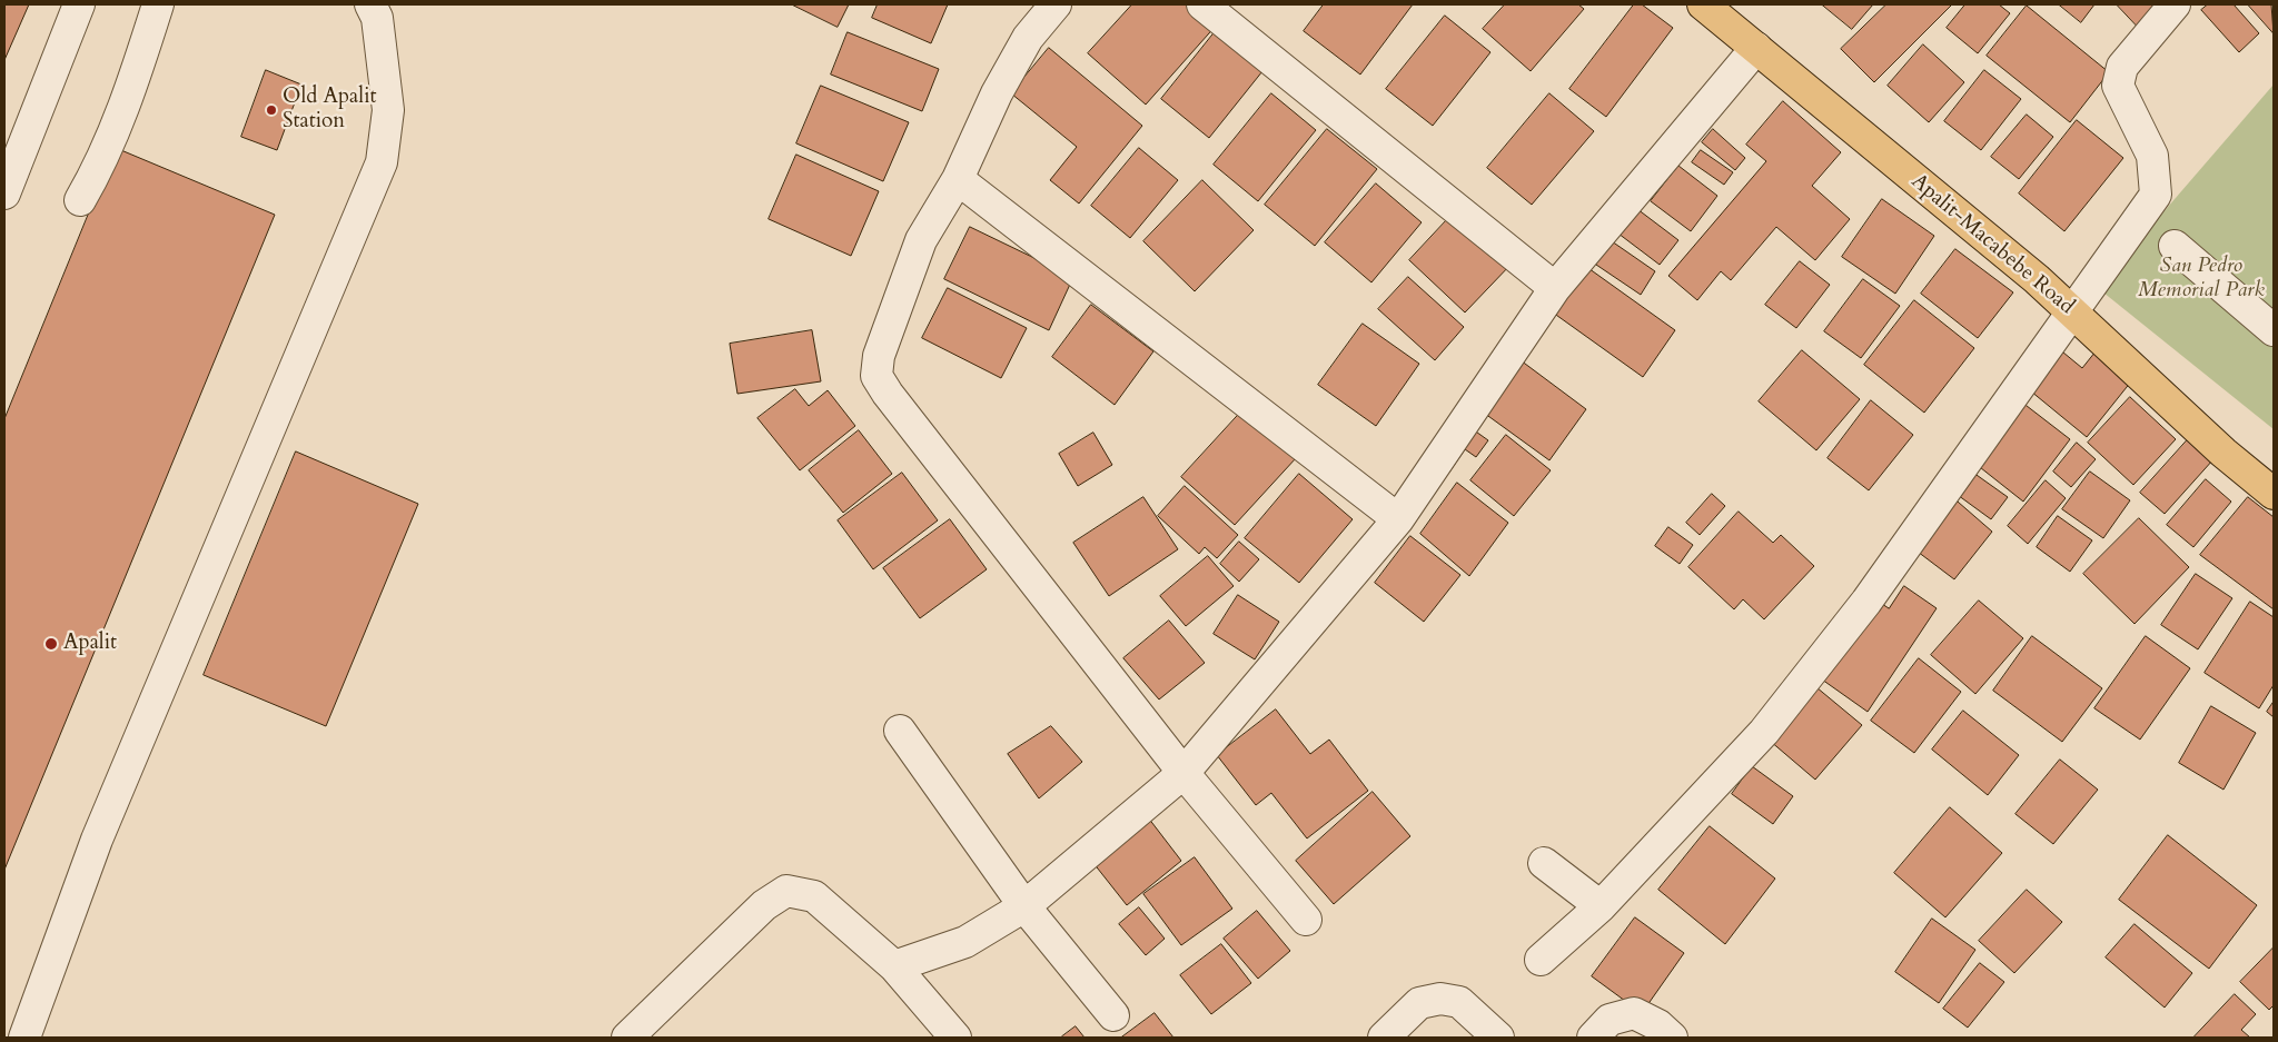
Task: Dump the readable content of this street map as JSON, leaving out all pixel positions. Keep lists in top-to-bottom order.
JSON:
{
  "streets": {
    "main road": ["Apalit-Macabebe Road"]
  },
  "parks": ["San Pedro Memorial Park"],
  "places": ["Old Apalit Station", "Apalit"]
}
